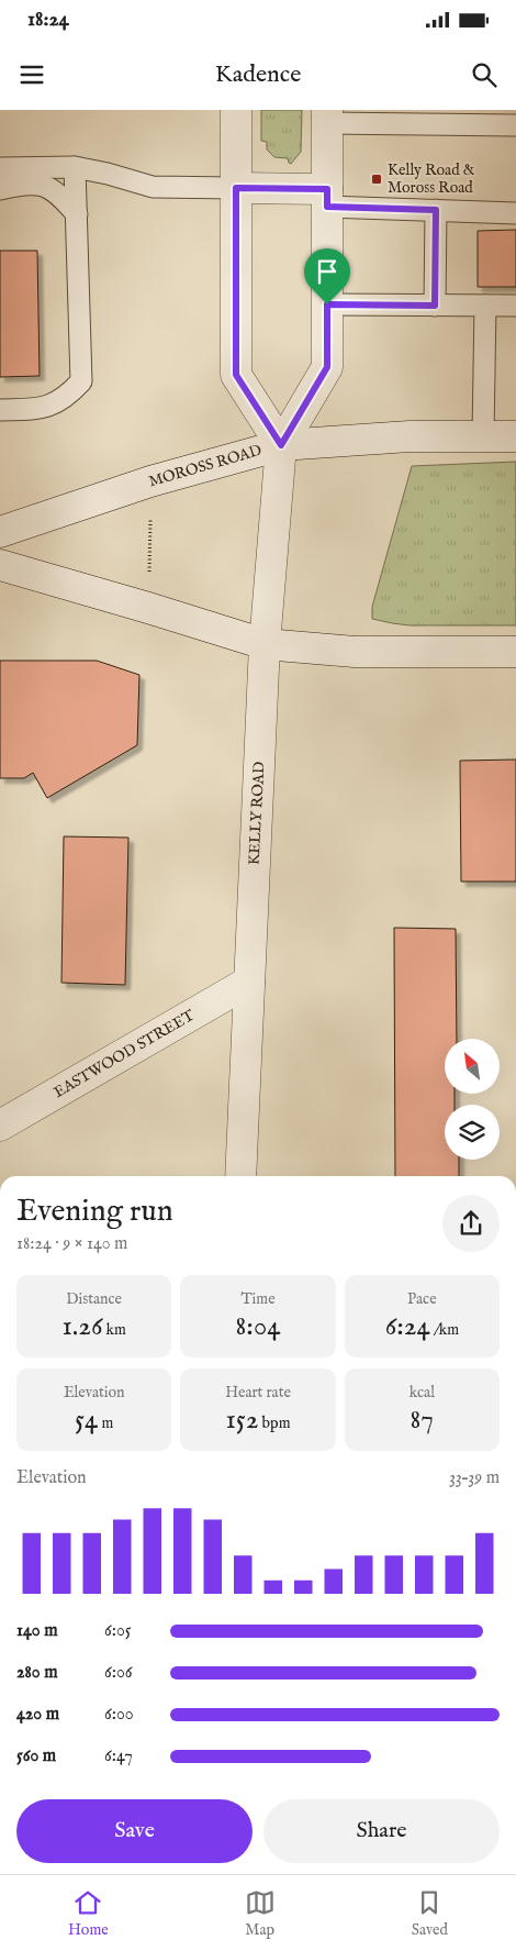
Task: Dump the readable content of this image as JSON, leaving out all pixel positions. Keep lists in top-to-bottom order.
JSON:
{
  "streets": {
    "street": ["MOROSS ROAD", "KELLY ROAD", "EASTWOOD STREET"]
  },
  "crossings": [
    ["MOROSS ROAD", "KELLY ROAD"],
    ["KELLY ROAD", "EASTWOOD STREET"]
  ],
  "places": {
    "transit": ["Kelly Road & Moross Road"]
  },
  "north": "top left",
  "page": {
    "status": "18:24",
    "header": "Kadence",
    "heading": ["Evening run", "18:24 · 9 × 140 m"],
    "stats": [
      ["Distance", "1.26 km"],
      ["Time", "8:04"],
      ["Pace", "6:24 /km"],
      ["Elevation", "54 m"],
      ["Heart rate", "152 bpm"],
      ["kcal", "87"]
    ],
    "chart": ["Elevation", "33–39 m"],
    "list": [
      {
        "name": "140 m",
        "note": "6:05"
      },
      {
        "name": "280 m",
        "note": "6:06"
      },
      {
        "name": "420 m",
        "note": "6:00"
      },
      {
        "name": "560 m",
        "note": "6:47"
      }
    ],
    "buttons": ["Save", "Share"],
    "tabs": ["Home", "Map", "Saved"]
  }
}
